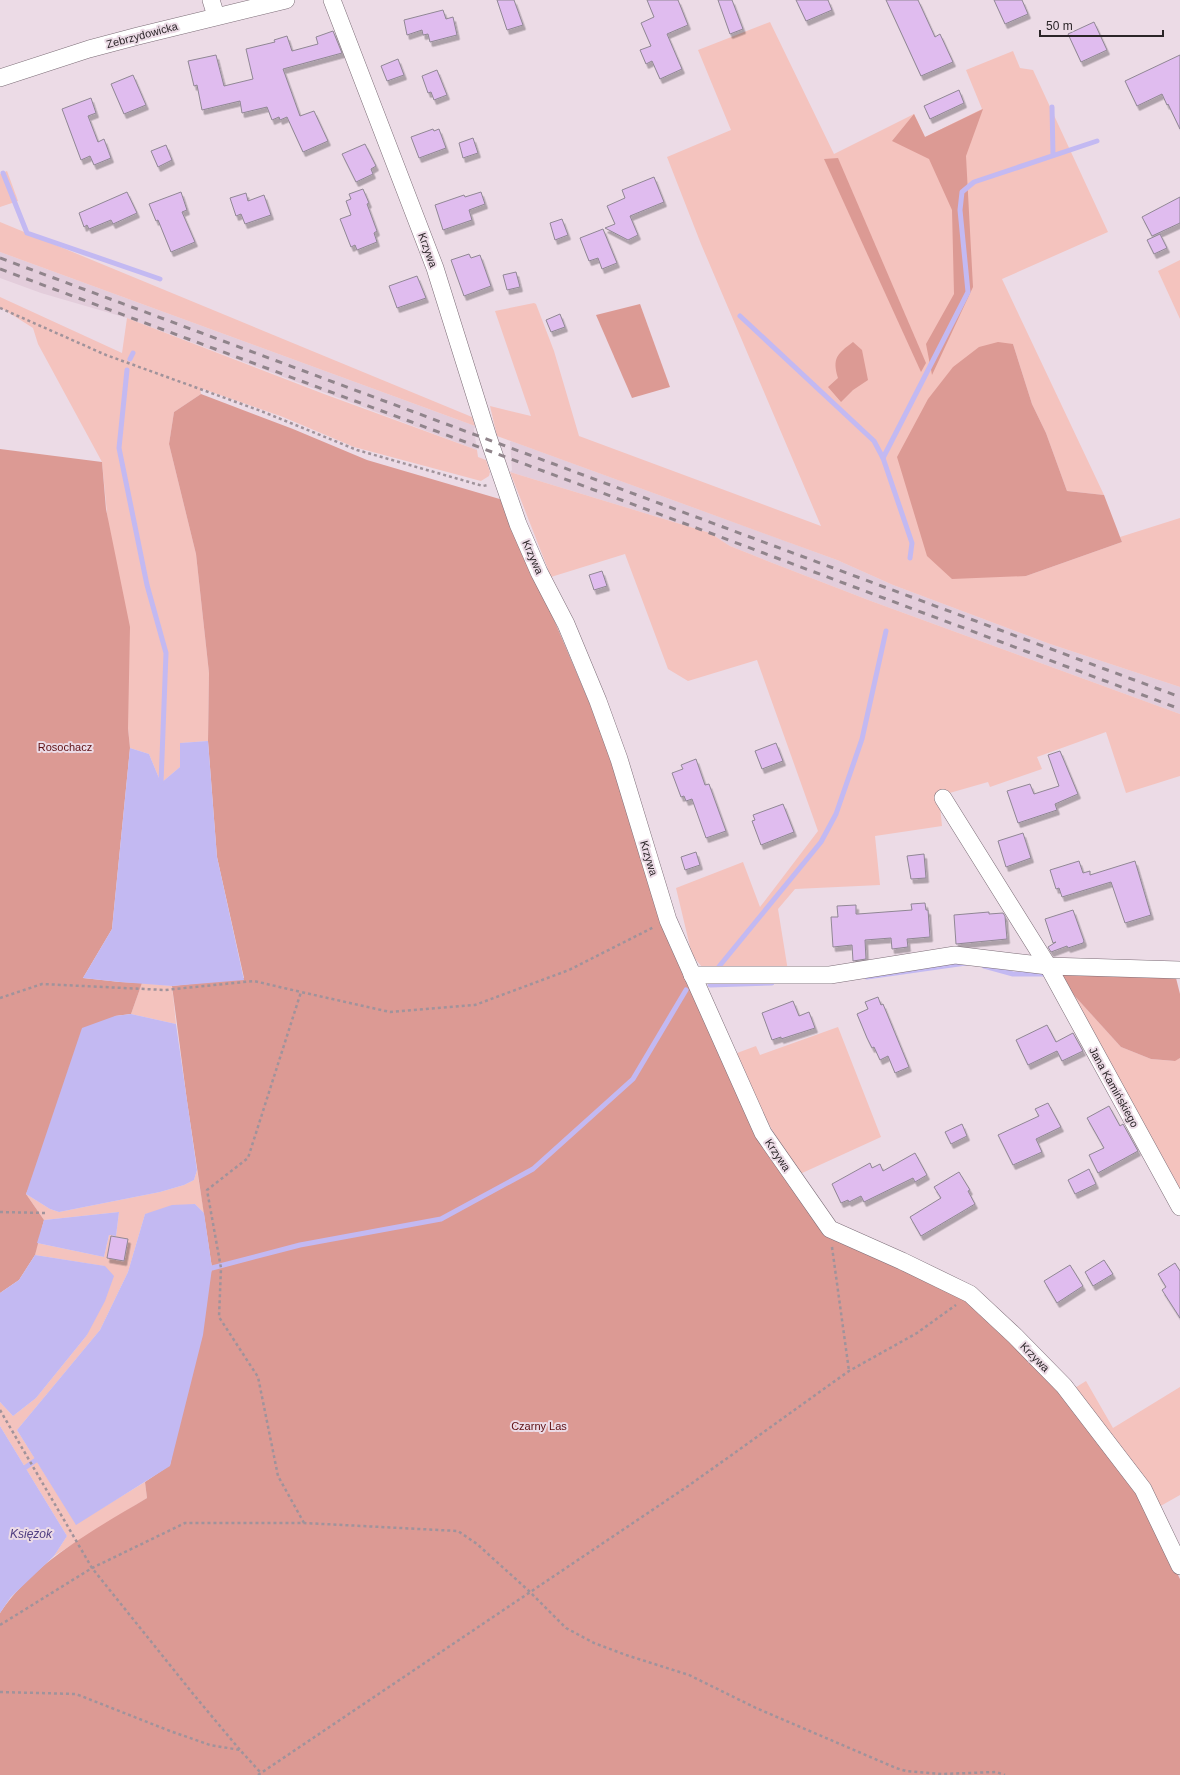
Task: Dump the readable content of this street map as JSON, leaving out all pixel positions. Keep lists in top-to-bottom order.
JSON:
{
  "streets": {
    "street": ["Zebrzydowicka", "Krzywa", "Jana Kamińskiego"]
  },
  "water": ["Księżok"],
  "parks": ["Rosochacz", "Czarny Las"],
  "scale_bar": "50 m"
}
